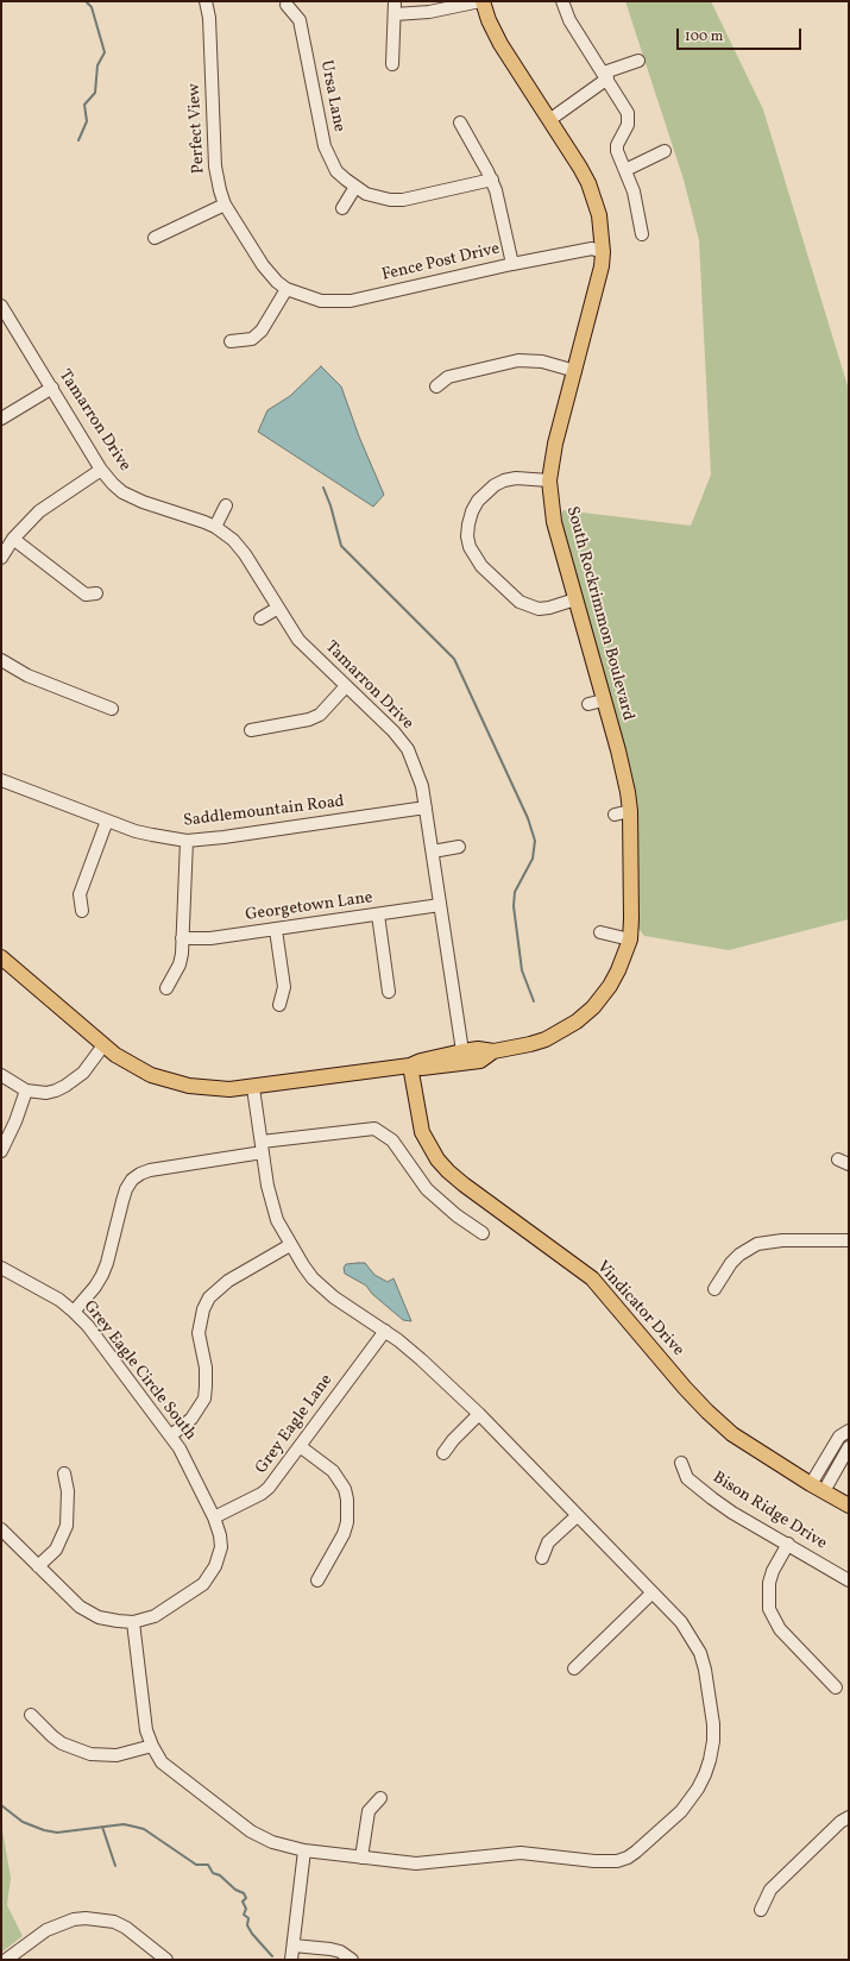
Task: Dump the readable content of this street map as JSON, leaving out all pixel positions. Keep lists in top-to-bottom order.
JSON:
{
  "streets": {
    "main road": ["South Rockrimmon Boulevard", "Vindicator Drive"],
    "street": [
      "Ursa Lane",
      "Perfect View",
      "Fence Post Drive",
      "Tamarron Drive",
      "Saddlemountain Road",
      "Georgetown Lane",
      "Grey Eagle Circle South",
      "Grey Eagle Lane",
      "Bison Ridge Drive"
    ]
  },
  "crossings": [
    ["Perfect View", "Fence Post Drive"],
    ["Fence Post Drive", "South Rockrimmon Boulevard"],
    ["Tamarron Drive", "South Rockrimmon Boulevard"],
    ["Tamarron Drive", "Saddlemountain Road"],
    ["Tamarron Drive", "Georgetown Lane"],
    ["South Rockrimmon Boulevard", "Vindicator Drive"],
    ["Grey Eagle Circle South", "Grey Eagle Lane"]
  ],
  "scale_bar": "100 m"
}
